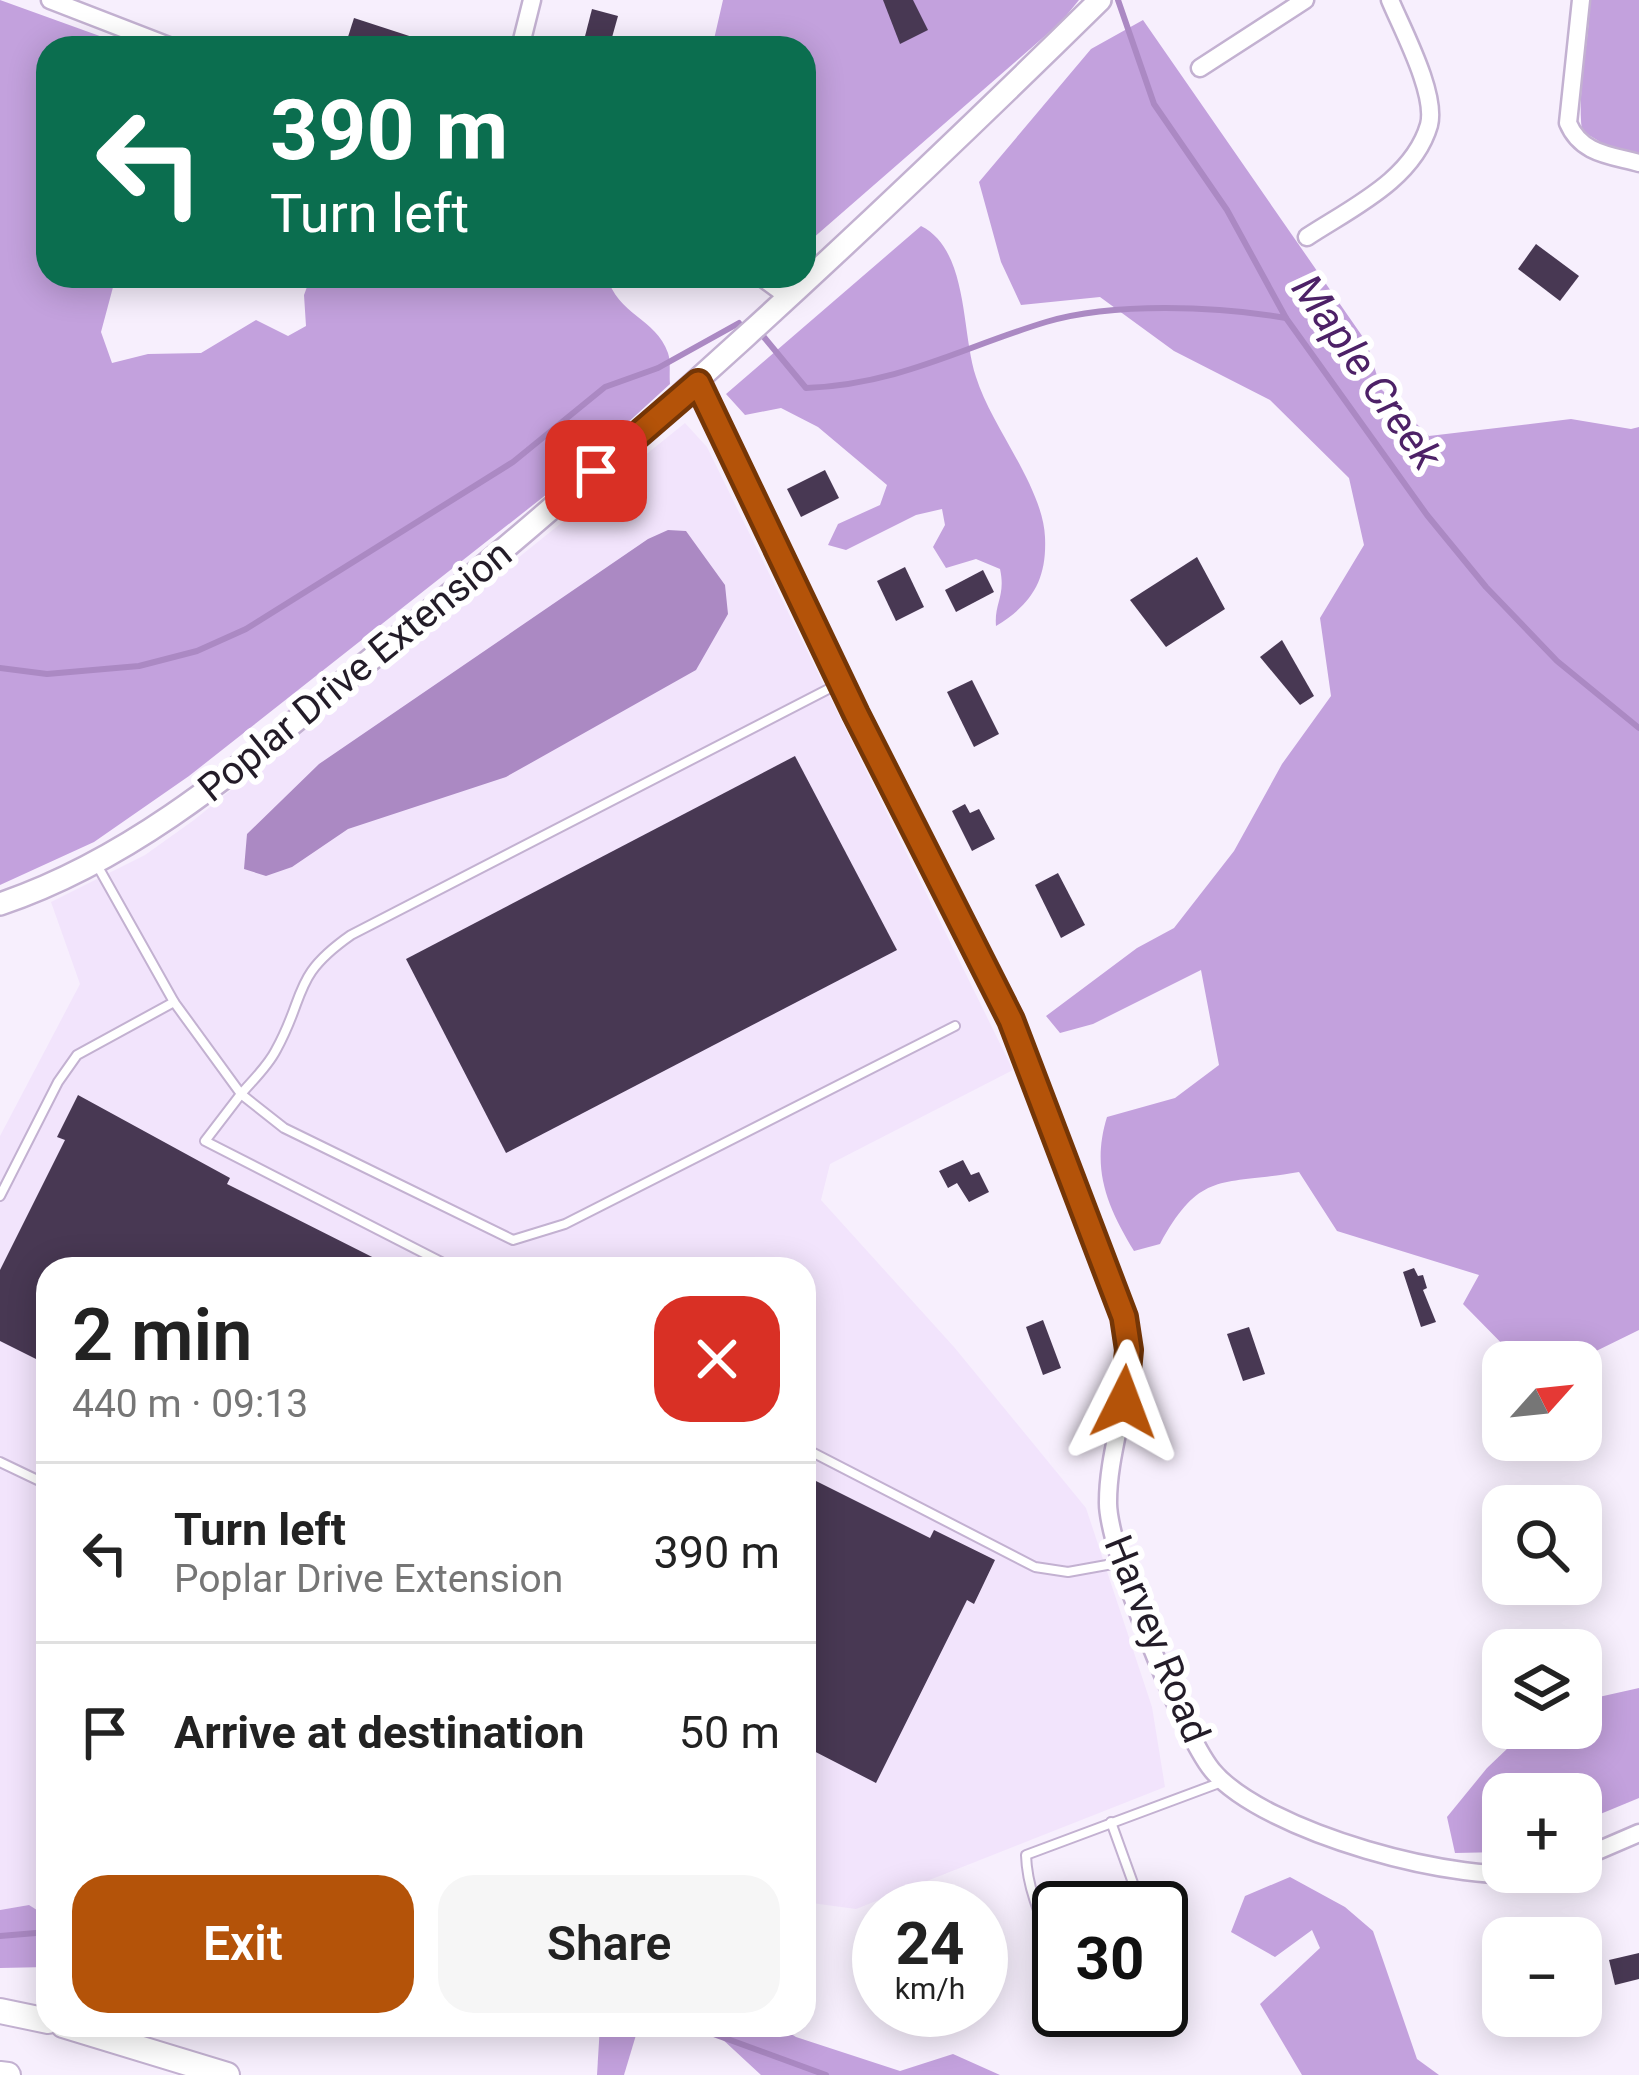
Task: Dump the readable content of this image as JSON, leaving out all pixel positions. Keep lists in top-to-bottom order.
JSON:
{
  "streets": {
    "street": ["Poplar Drive Extension", "Harvey Road"]
  },
  "crossings": [
    ["Poplar Drive Extension", "Harvey Road"]
  ],
  "water": ["Maple Creek"],
  "north": "top right",
  "page": {
    "turn": ["390 m", "Turn left"],
    "heading": ["2 min", "440 m · 09:13"],
    "map_buttons": ["+", "−"],
    "list": [
      {
        "name": "Turn left",
        "note": "Poplar Drive Extension",
        "value": "390 m"
      },
      {
        "name": "Arrive at destination",
        "value": "50 m"
      }
    ],
    "buttons": ["Exit", "Share"],
    "speed": "24 km/h",
    "limit": "30"
  }
}
